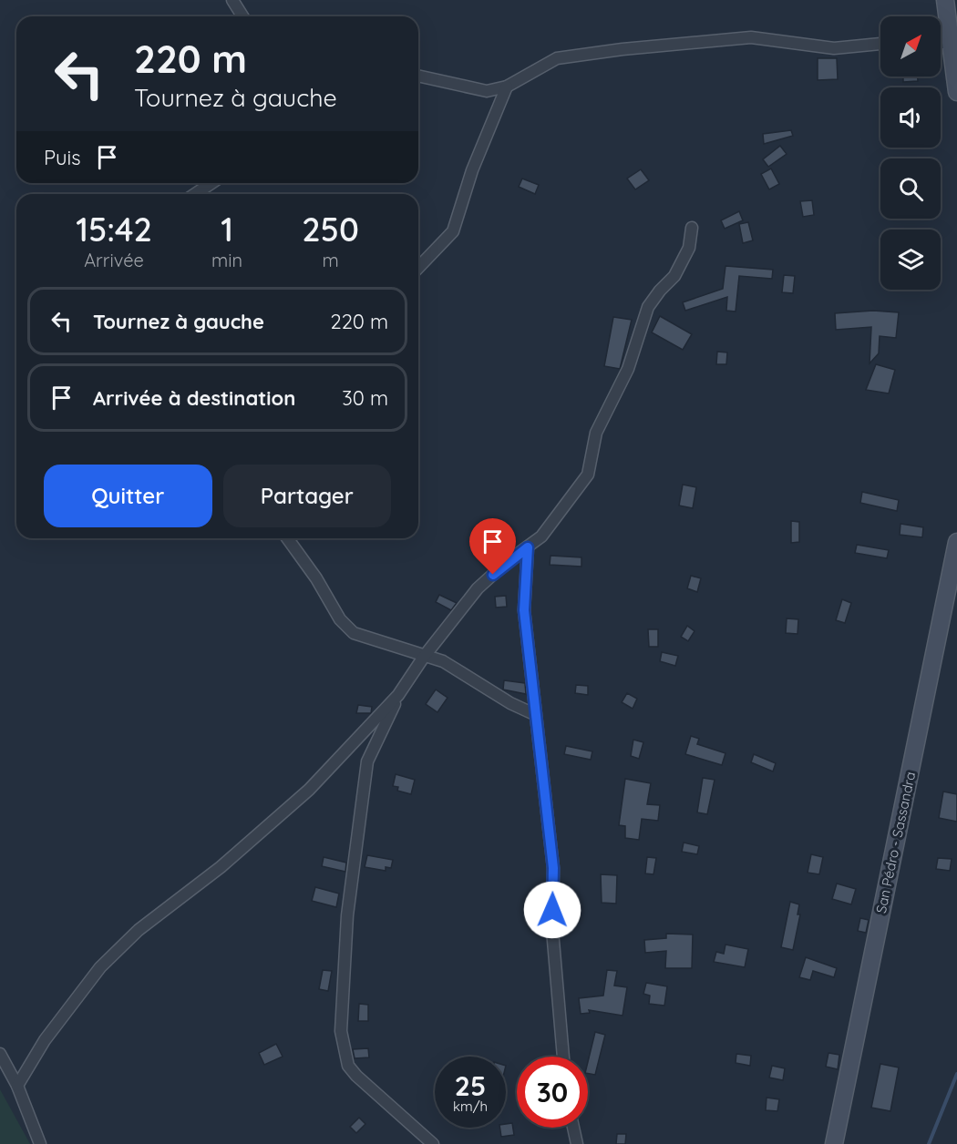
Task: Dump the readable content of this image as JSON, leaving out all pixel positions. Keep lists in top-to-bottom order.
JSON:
{
  "streets": {
    "main road": ["San Pédro - Sassandra"]
  },
  "north": "top right",
  "page": {
    "turn": ["220 m", "Tournez à gauche"],
    "then": "Puis",
    "eta": [
      "15:42",
      "Arrivée",
      "1",
      "min",
      "250",
      "m"
    ],
    "list": [
      {
        "name": "Tournez à gauche",
        "value": "220 m"
      },
      {
        "name": "Arrivée à destination",
        "value": "30 m"
      }
    ],
    "buttons": ["Quitter", "Partager"],
    "speed": "25 km/h",
    "limit": "30"
  }
}
